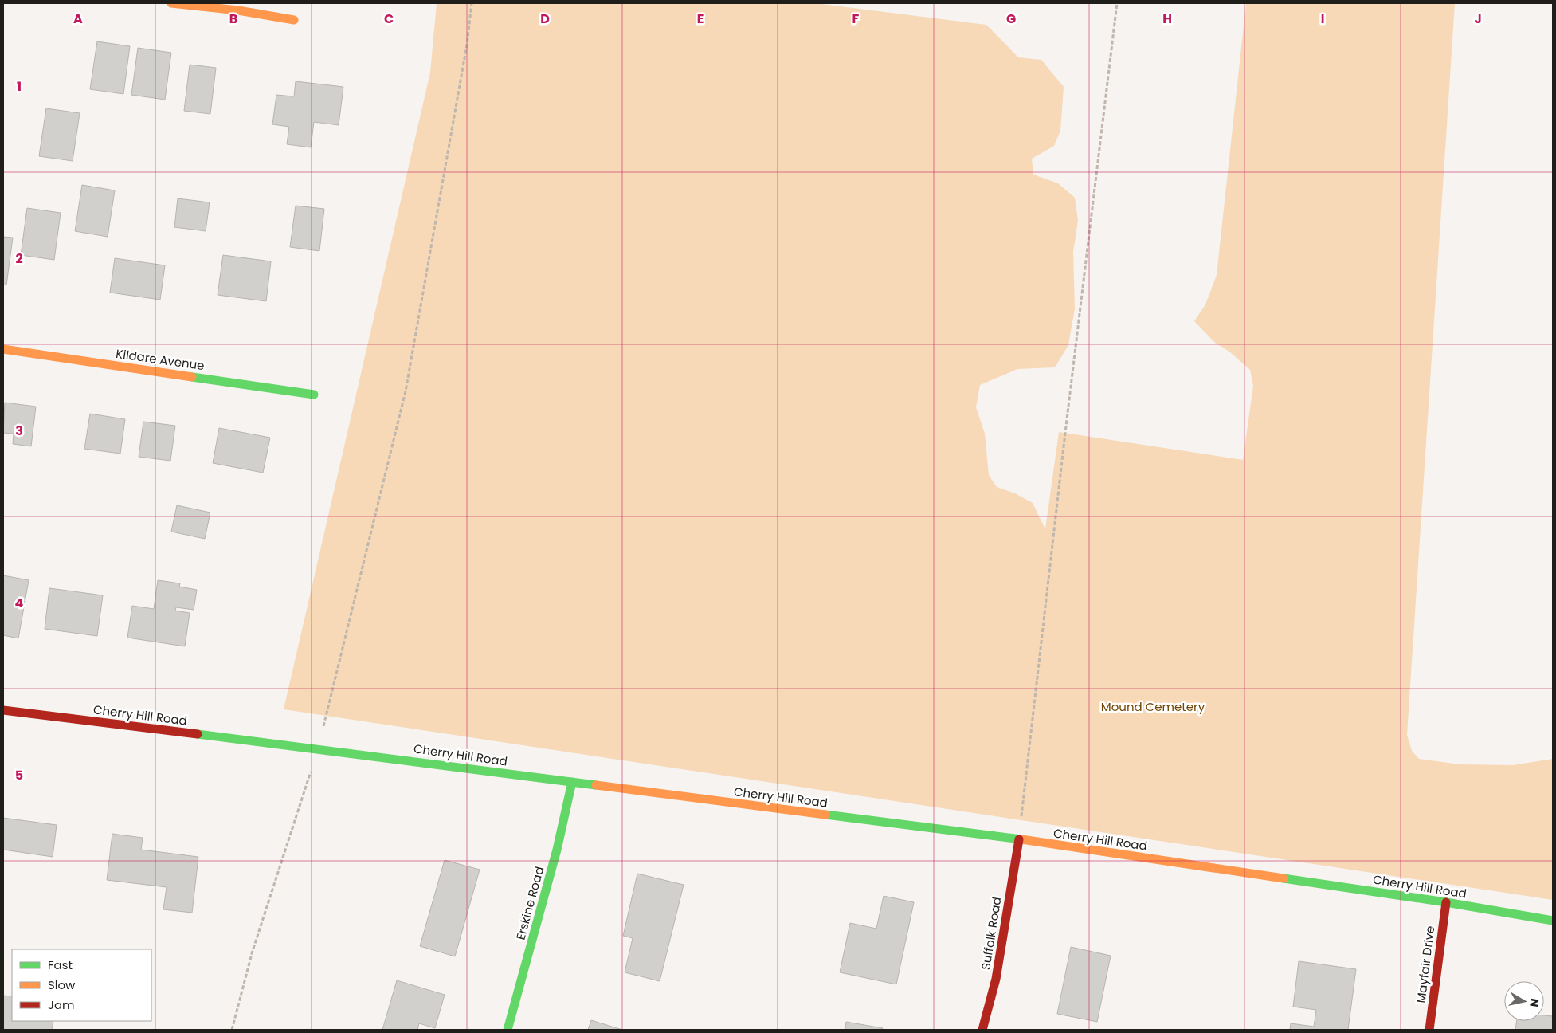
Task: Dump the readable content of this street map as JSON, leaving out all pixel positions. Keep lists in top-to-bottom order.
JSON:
{
  "streets": {
    "street": [
      "Kildare Avenue",
      "Cherry Hill Road",
      "Erskine Road",
      "Suffolk Road",
      "Mayfair Drive"
    ]
  },
  "crossings": [
    ["Cherry Hill Road", "Erskine Road"],
    ["Cherry Hill Road", "Suffolk Road"],
    ["Cherry Hill Road", "Mayfair Drive"]
  ],
  "parks": ["Mound Cemetery"],
  "legend": ["Fast", "Slow", "Jam"],
  "north": "right",
  "grid": {
    "columns": [
      "A",
      "B",
      "C",
      "D",
      "E",
      "F",
      "G",
      "H",
      "I",
      "J"
    ],
    "rows": [
      "1",
      "2",
      "3",
      "4",
      "5"
    ]
  }
}
